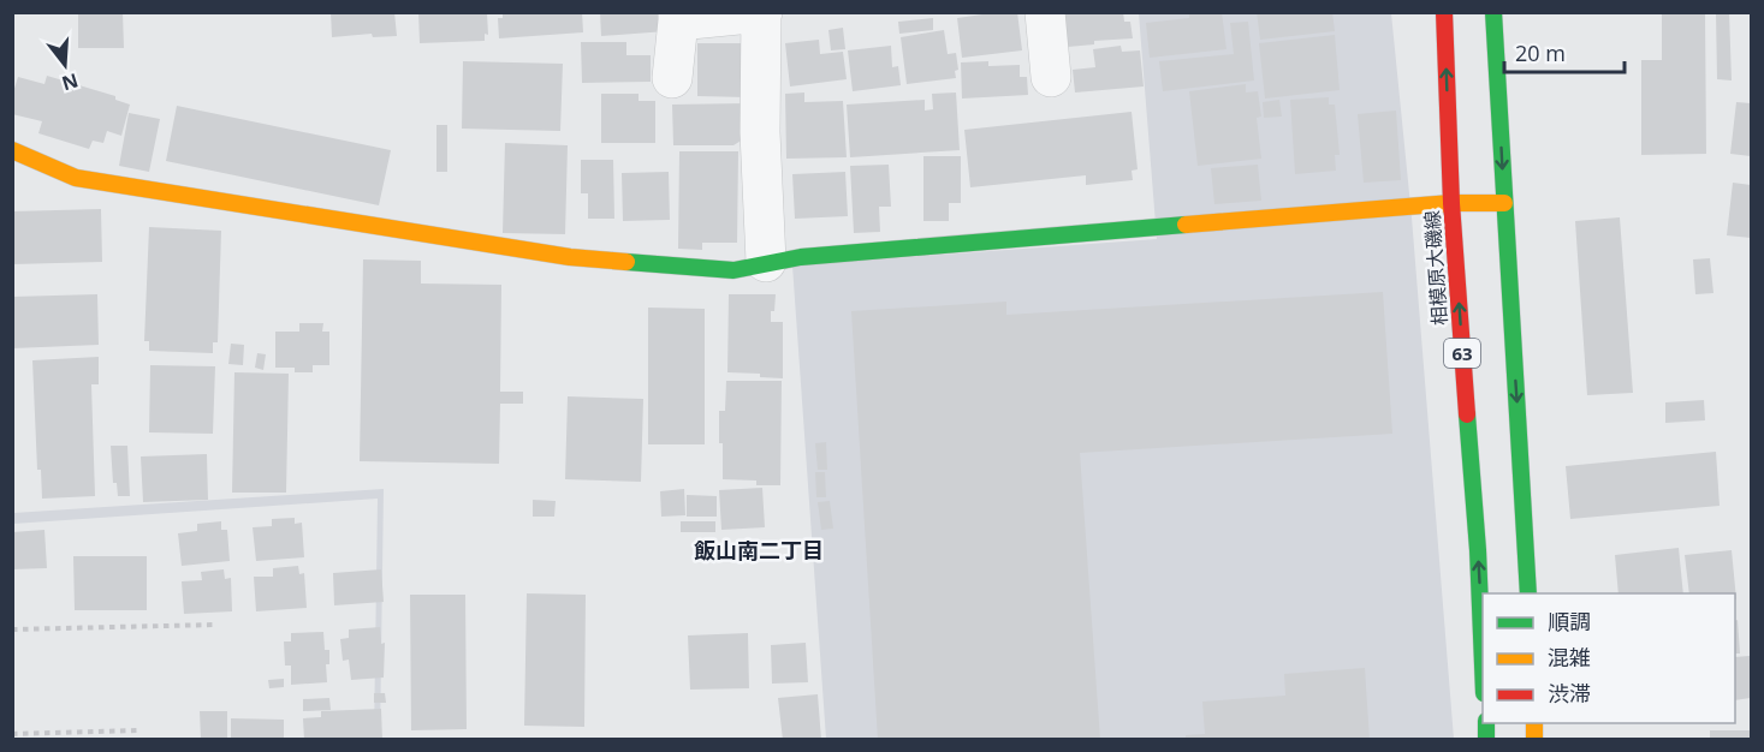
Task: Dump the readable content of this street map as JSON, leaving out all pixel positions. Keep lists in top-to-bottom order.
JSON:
{
  "streets": {
    "street": ["相模原大磯線", "63"]
  },
  "districts": ["飯山南二丁目"],
  "legend": ["順調", "混雑", "渋滞"],
  "scale_bar": "20 m",
  "north": "bottom"
}
